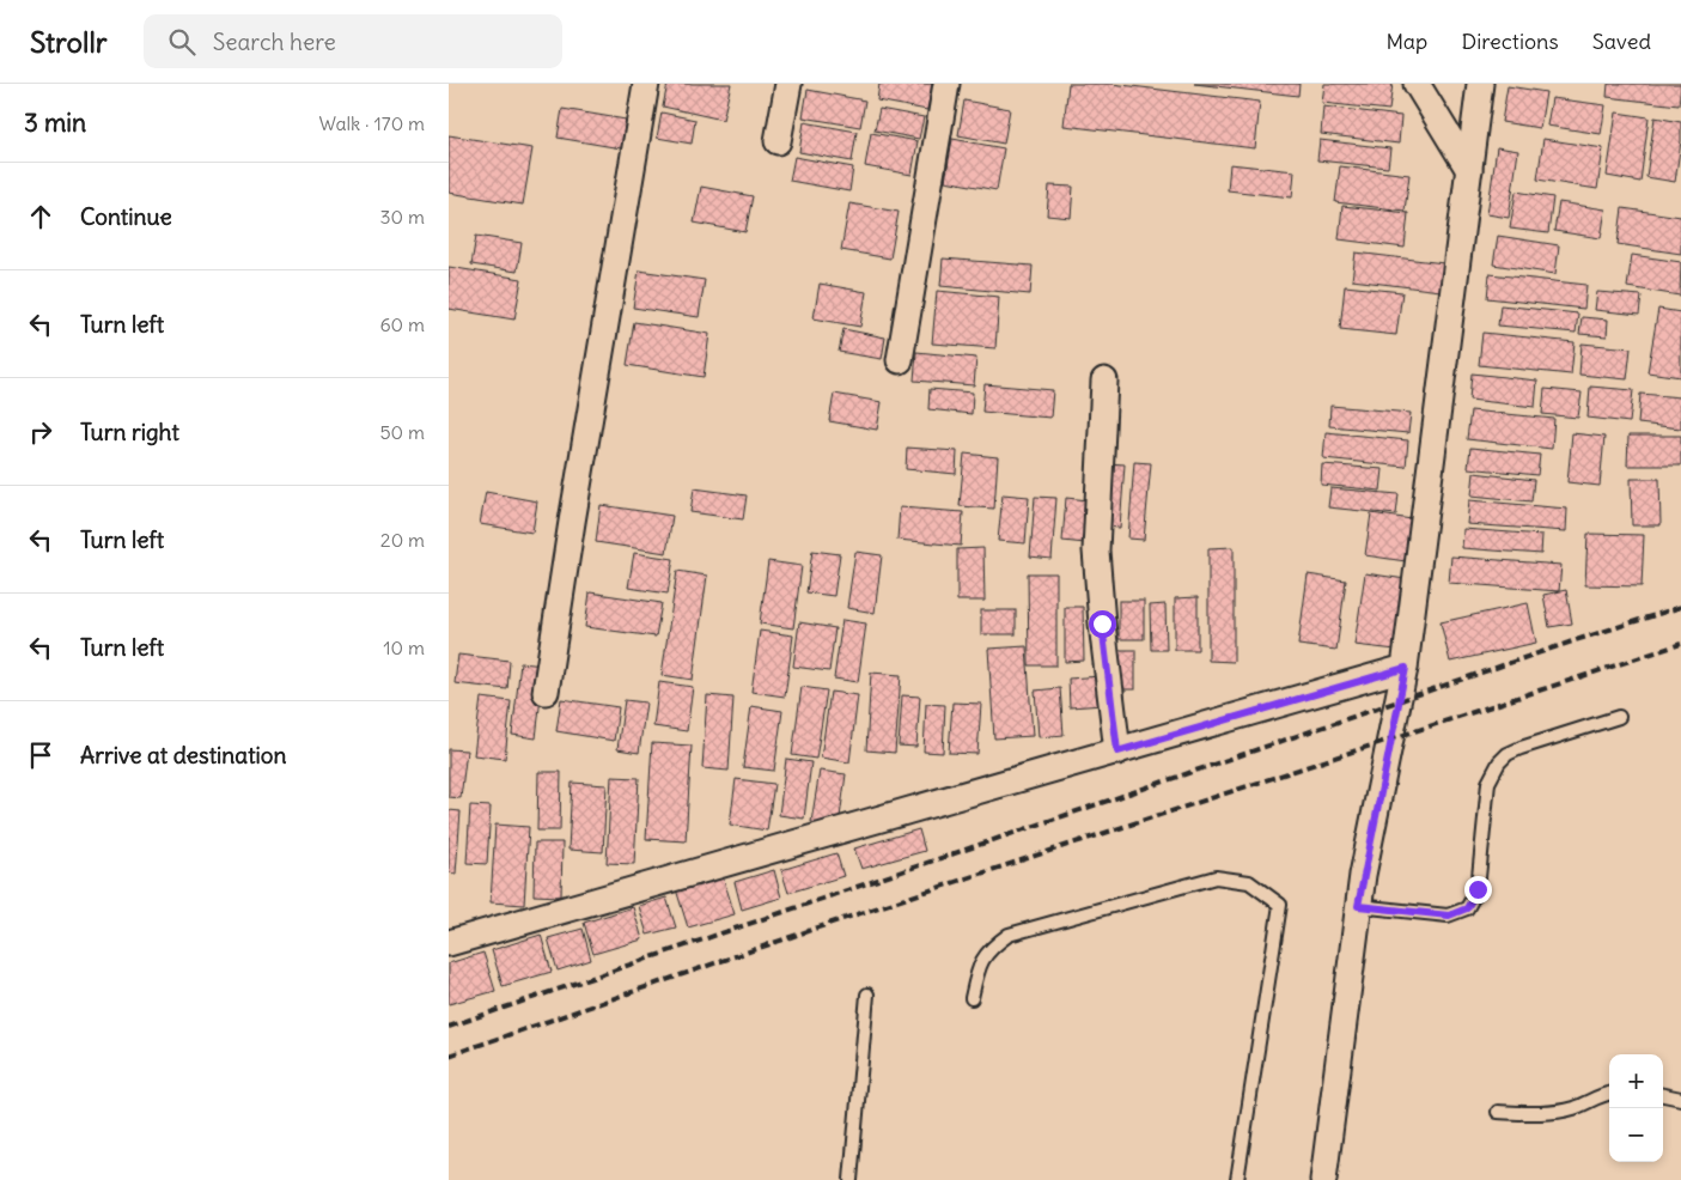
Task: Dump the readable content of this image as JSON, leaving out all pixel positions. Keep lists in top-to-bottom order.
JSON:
{
  "page": {
    "header": "Strollr",
    "search": "Search here",
    "nav": ["Map", "Directions", "Saved"],
    "heading": ["3 min", "Walk · 170 m"],
    "list": [
      ["Continue", "30 m"],
      ["Turn left", "60 m"],
      ["Turn right", "50 m"],
      ["Turn left", "20 m"],
      ["Turn left", "10 m"],
      "Arrive at destination"
    ],
    "map_buttons": ["+", "−"]
  }
}
